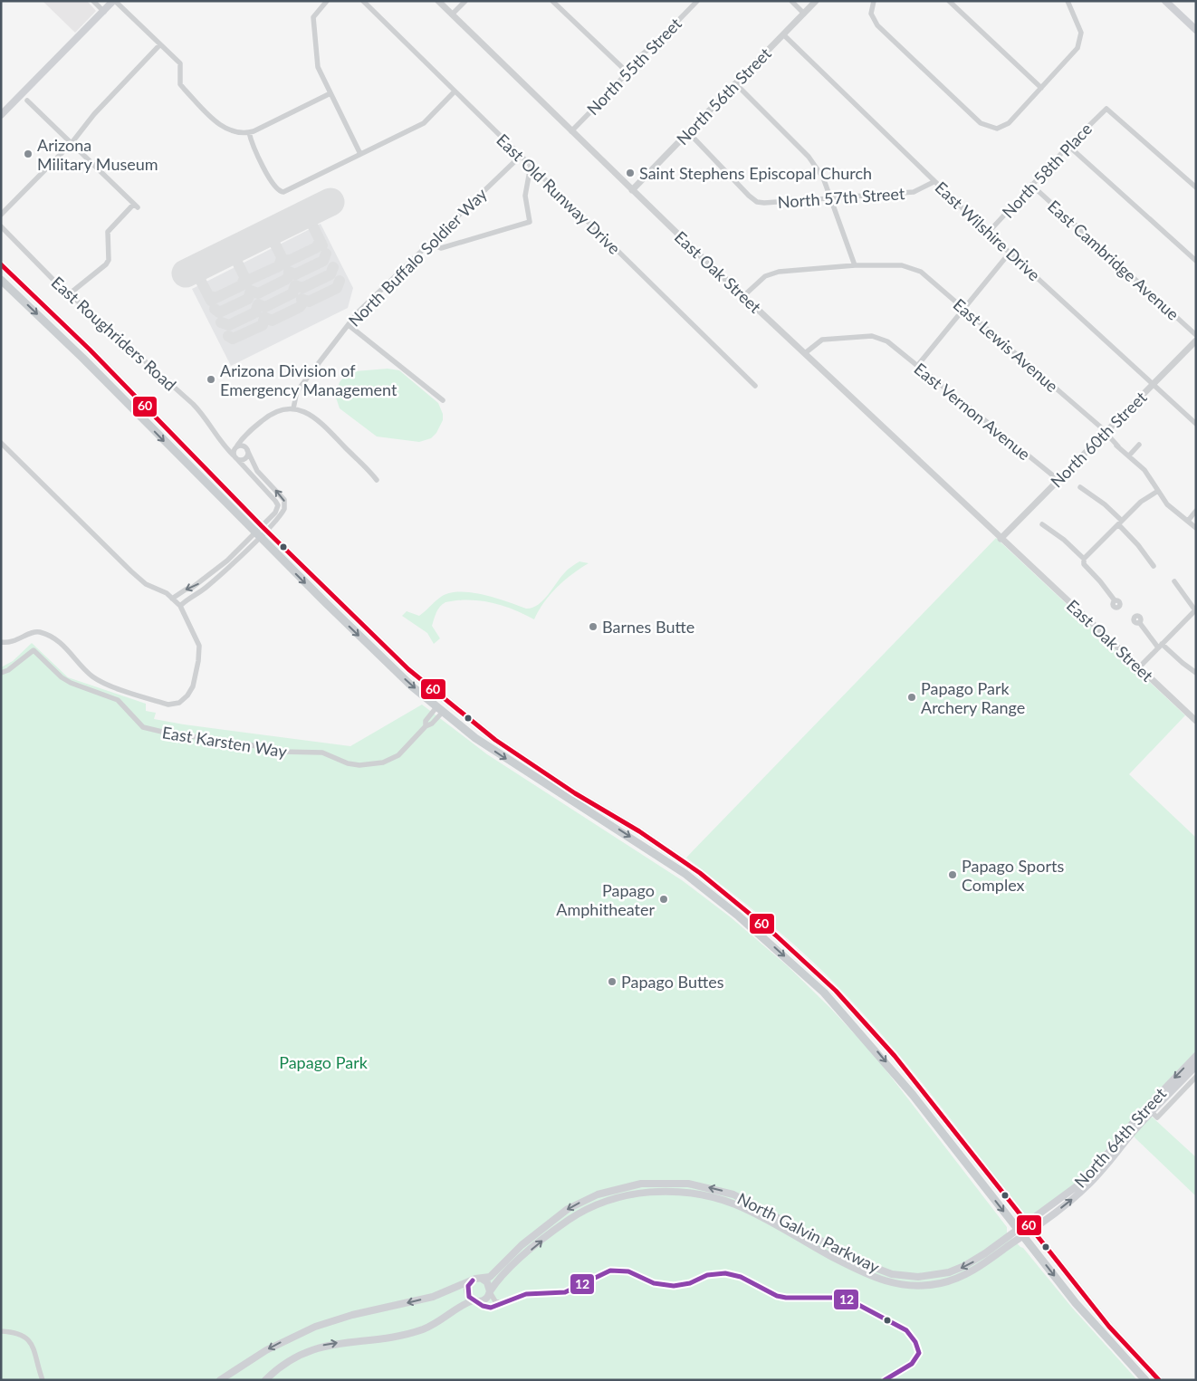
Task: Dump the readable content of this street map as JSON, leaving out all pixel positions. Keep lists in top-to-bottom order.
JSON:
{
  "streets": {
    "main road": ["North 64th Street", "North Galvin Parkway"],
    "street": [
      "North 55th Street",
      "North 56th Street",
      "North 58th Place",
      "East Old Runway Drive",
      "North 57th Street",
      "East Wilshire Drive",
      "North Buffalo Soldier Way",
      "East Cambridge Avenue",
      "East Oak Street",
      "East Roughriders Road",
      "East Lewis Avenue",
      "East Vernon Avenue",
      "North 60th Street",
      "East Karsten Way"
    ]
  },
  "crossings": [
    ["North 55th Street", "East Oak Street"],
    ["North 56th Street", "North 57th Street"],
    ["North 56th Street", "East Wilshire Drive"],
    ["North 56th Street", "East Oak Street"],
    ["North 58th Place", "East Wilshire Drive"],
    ["North 58th Place", "East Cambridge Avenue"],
    ["East Old Runway Drive", "North Buffalo Soldier Way"],
    ["North 57th Street", "East Wilshire Drive"],
    ["East Wilshire Drive", "North 60th Street"],
    ["East Oak Street", "East Vernon Avenue"],
    ["East Oak Street", "North 60th Street"],
    ["East Lewis Avenue", "North 60th Street"],
    ["East Vernon Avenue", "North 60th Street"],
    ["North 64th Street", "North Galvin Parkway"]
  ],
  "parks": ["Papago Park"],
  "places": [
    "Arizona Military Museum",
    "Saint Stephens Episcopal Church",
    "Arizona Division of Emergency Management",
    "Barnes Butte",
    "Papago Park Archery Range",
    "Papago Sports Complex",
    "Papago Amphitheater",
    "Papago Buttes"
  ],
  "lines": ["transit line 60", "transit line 12"]
}
